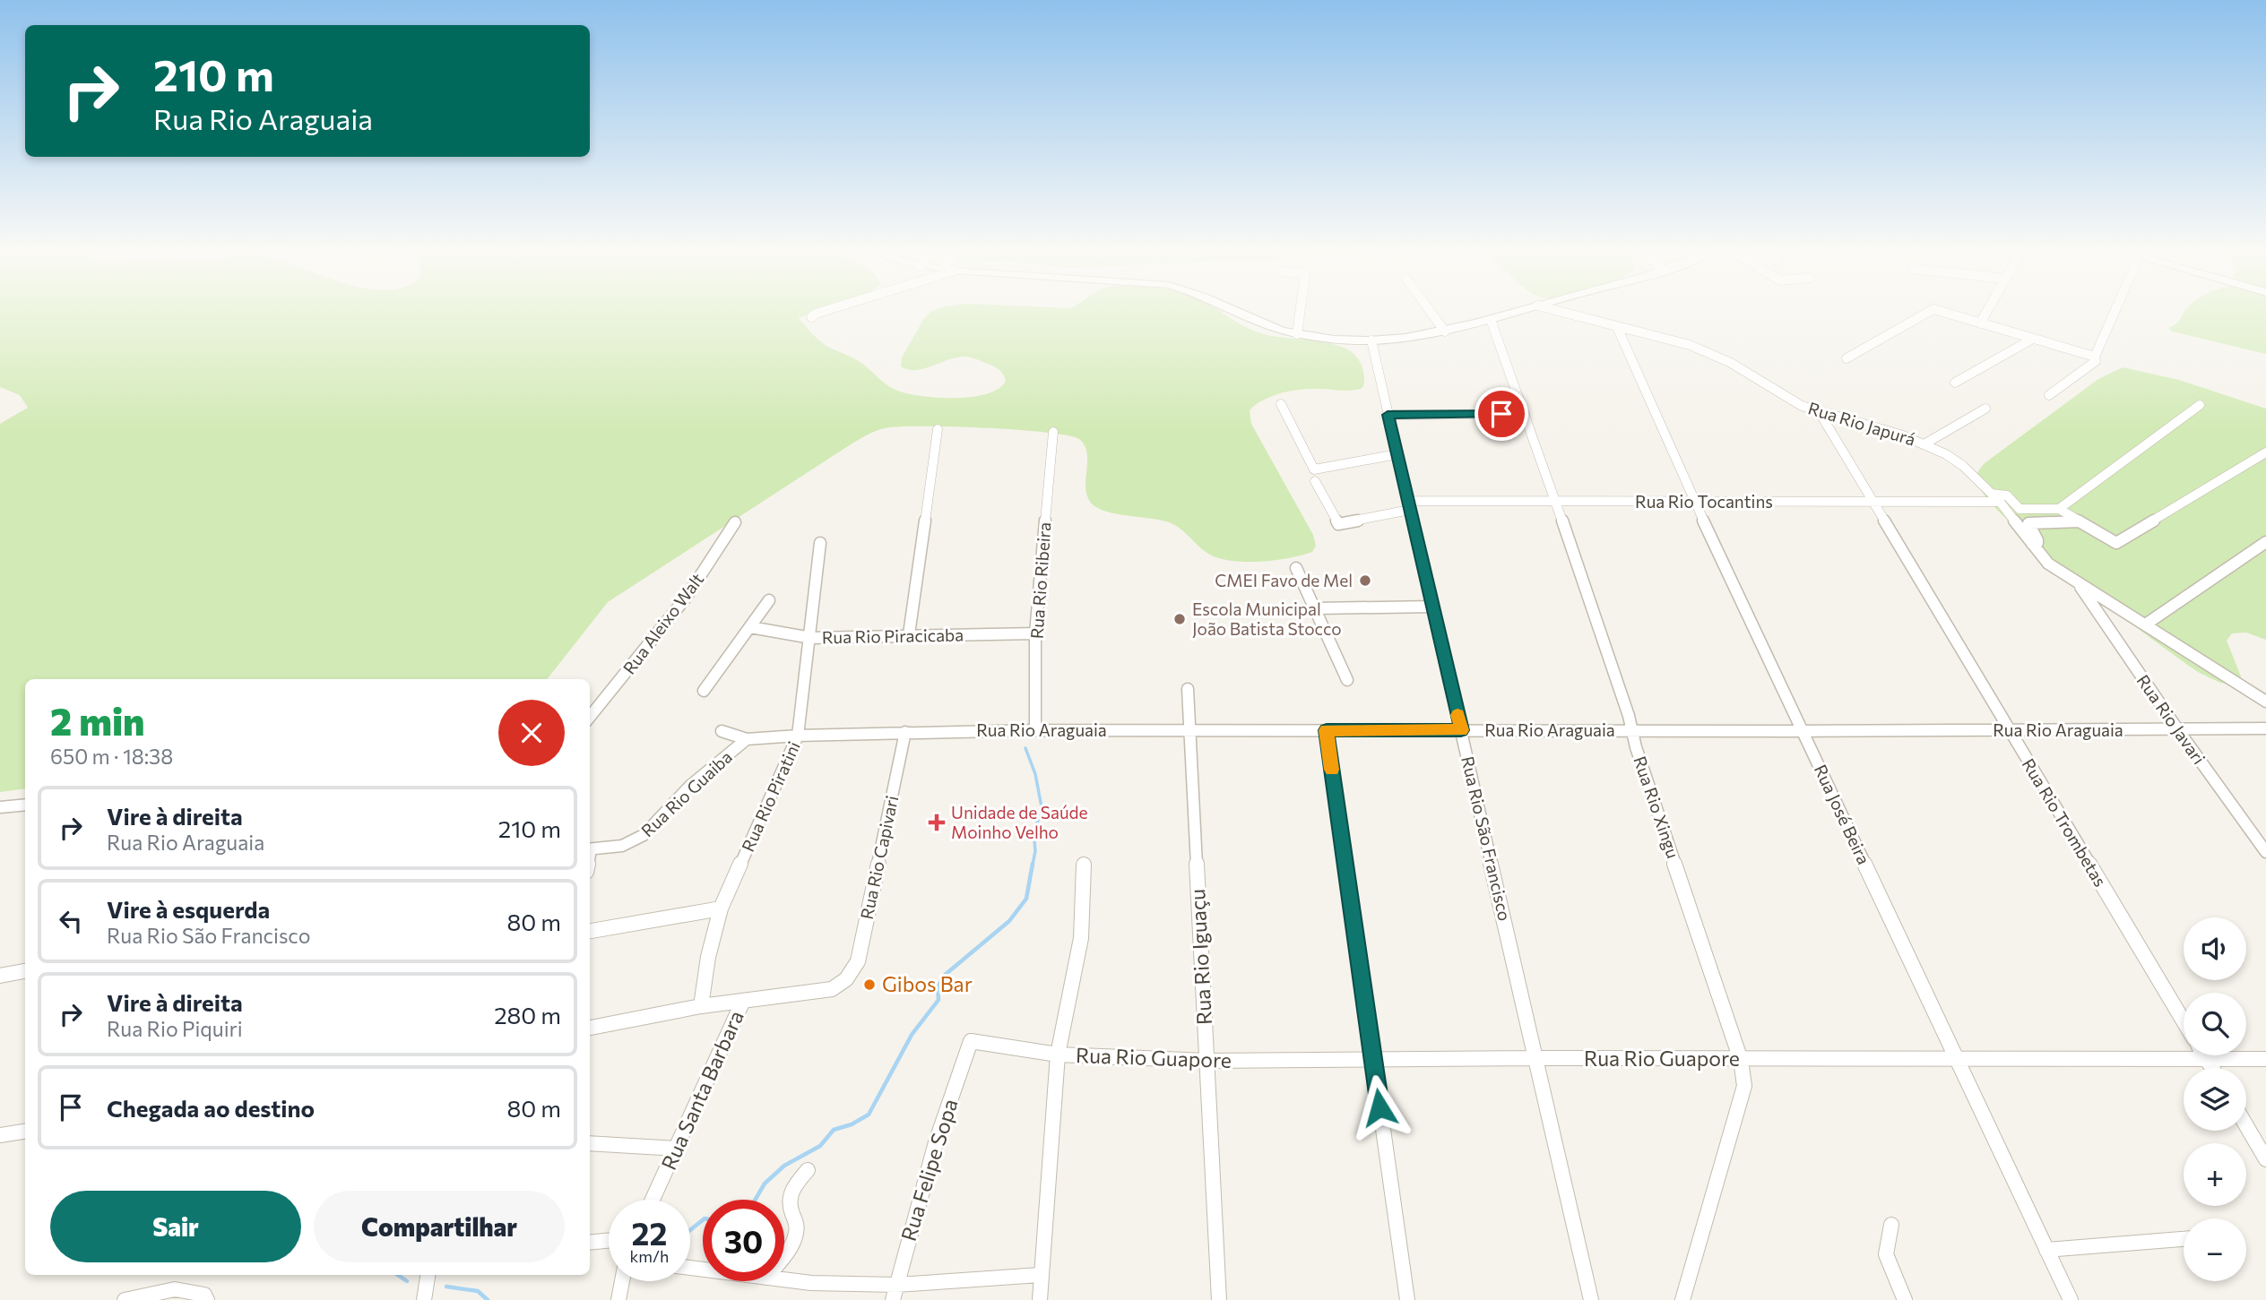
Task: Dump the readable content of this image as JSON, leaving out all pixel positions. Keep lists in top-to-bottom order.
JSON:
{
  "streets": {
    "street": [
      "Rua Rio Japurá",
      "Rua Rio Tocantins",
      "Rua Rio Ribeira",
      "Rua Aleixo Walt",
      "Rua Rio Piracicaba",
      "Rua Rio Javari",
      "Rua Rio Araguaia",
      "Rua Rio Guaiba",
      "Rua Rio Piratini",
      "Rua Rio Xingu",
      "Rua José Beira",
      "Rua Rio Trombetas",
      "Rua Rio São Francisco",
      "Rua Rio Capivari",
      "Rua Rio Iguaçu",
      "Rua Rio Guapore",
      "Rua Santa Barbara",
      "Rua Felipe Sopa"
    ]
  },
  "crossings": [
    ["Rua Rio Japurá", "Rua Rio Tocantins"],
    ["Rua Rio Japurá", "Rua Rio Javari"],
    ["Rua Rio Japurá", "Rua José Beira"],
    ["Rua Rio Japurá", "Rua Rio Trombetas"],
    ["Rua Rio Tocantins", "Rua Rio Xingu"],
    ["Rua Rio Tocantins", "Rua José Beira"],
    ["Rua Rio Tocantins", "Rua Rio Trombetas"],
    ["Rua Rio Tocantins", "Rua Rio São Francisco"],
    ["Rua Rio Ribeira", "Rua Rio Piracicaba"],
    ["Rua Rio Ribeira", "Rua Rio Araguaia"],
    ["Rua Rio Piracicaba", "Rua Rio Piratini"],
    ["Rua Rio Javari", "Rua Rio Araguaia"],
    ["Rua Rio Araguaia", "Rua Rio Guaiba"],
    ["Rua Rio Araguaia", "Rua Rio Piratini"],
    ["Rua Rio Araguaia", "Rua Rio Xingu"],
    ["Rua Rio Araguaia", "Rua José Beira"],
    ["Rua Rio Araguaia", "Rua Rio Trombetas"],
    ["Rua Rio Araguaia", "Rua Rio São Francisco"],
    ["Rua Rio Araguaia", "Rua Rio Capivari"],
    ["Rua Rio Araguaia", "Rua Rio Iguaçu"],
    ["Rua Rio Xingu", "Rua Rio Guapore"],
    ["Rua José Beira", "Rua Rio Guapore"],
    ["Rua Rio São Francisco", "Rua Rio Guapore"],
    ["Rua Rio Capivari", "Rua Santa Barbara"],
    ["Rua Rio Iguaçu", "Rua Rio Guapore"]
  ],
  "places": {
    "other": ["CMEI Favo de Mel", "Escola Municipal João Batista Stocco", "Gibos Bar"],
    "health": ["Unidade de Saúde Moinho Velho"]
  },
  "page": {
    "turn": ["210 m", "Rua Rio Araguaia"],
    "heading": ["2 min", "650 m · 18:38"],
    "list": [
      {
        "name": "Vire à direita",
        "note": "Rua Rio Araguaia",
        "value": "210 m"
      },
      {
        "name": "Vire à esquerda",
        "note": "Rua Rio São Francisco",
        "value": "80 m"
      },
      {
        "name": "Vire à direita",
        "note": "Rua Rio Piquiri",
        "value": "280 m"
      },
      {
        "name": "Chegada ao destino",
        "value": "80 m"
      }
    ],
    "map_buttons": ["+", "−"],
    "buttons": ["Sair", "Compartilhar"],
    "speed": "22 km/h",
    "limit": "30"
  }
}
